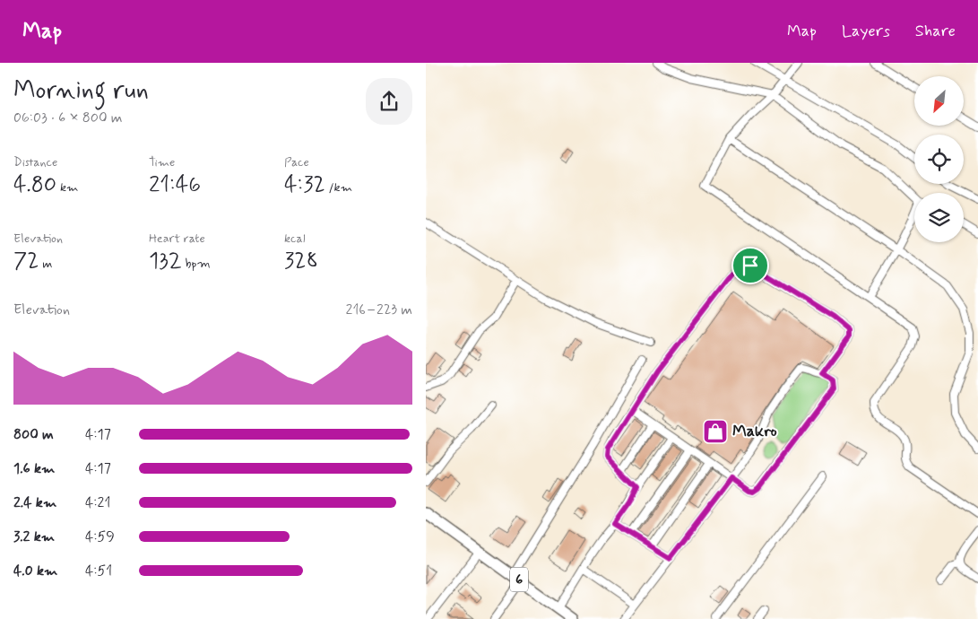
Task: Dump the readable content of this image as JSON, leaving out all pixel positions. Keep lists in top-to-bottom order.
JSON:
{
  "streets": {
    "highway": ["6"]
  },
  "places": {
    "shop": ["Makro"]
  },
  "north": "bottom left",
  "page": {
    "header": "Map",
    "nav": ["Map", "Layers", "Share"],
    "heading": ["Morning run", "06:03 · 6 × 800 m"],
    "stats": [
      ["Distance", "4.80 km"],
      ["Time", "21:46"],
      ["Pace", "4:32 /km"],
      ["Elevation", "72 m"],
      ["Heart rate", "132 bpm"],
      ["kcal", "328"]
    ],
    "chart": ["Elevation", "216–223 m"],
    "list": [
      {
        "name": "800 m",
        "note": "4:17"
      },
      {
        "name": "1.6 km",
        "note": "4:17"
      },
      {
        "name": "2.4 km",
        "note": "4:21"
      },
      {
        "name": "3.2 km",
        "note": "4:59"
      },
      {
        "name": "4.0 km",
        "note": "4:51"
      }
    ]
  }
}
